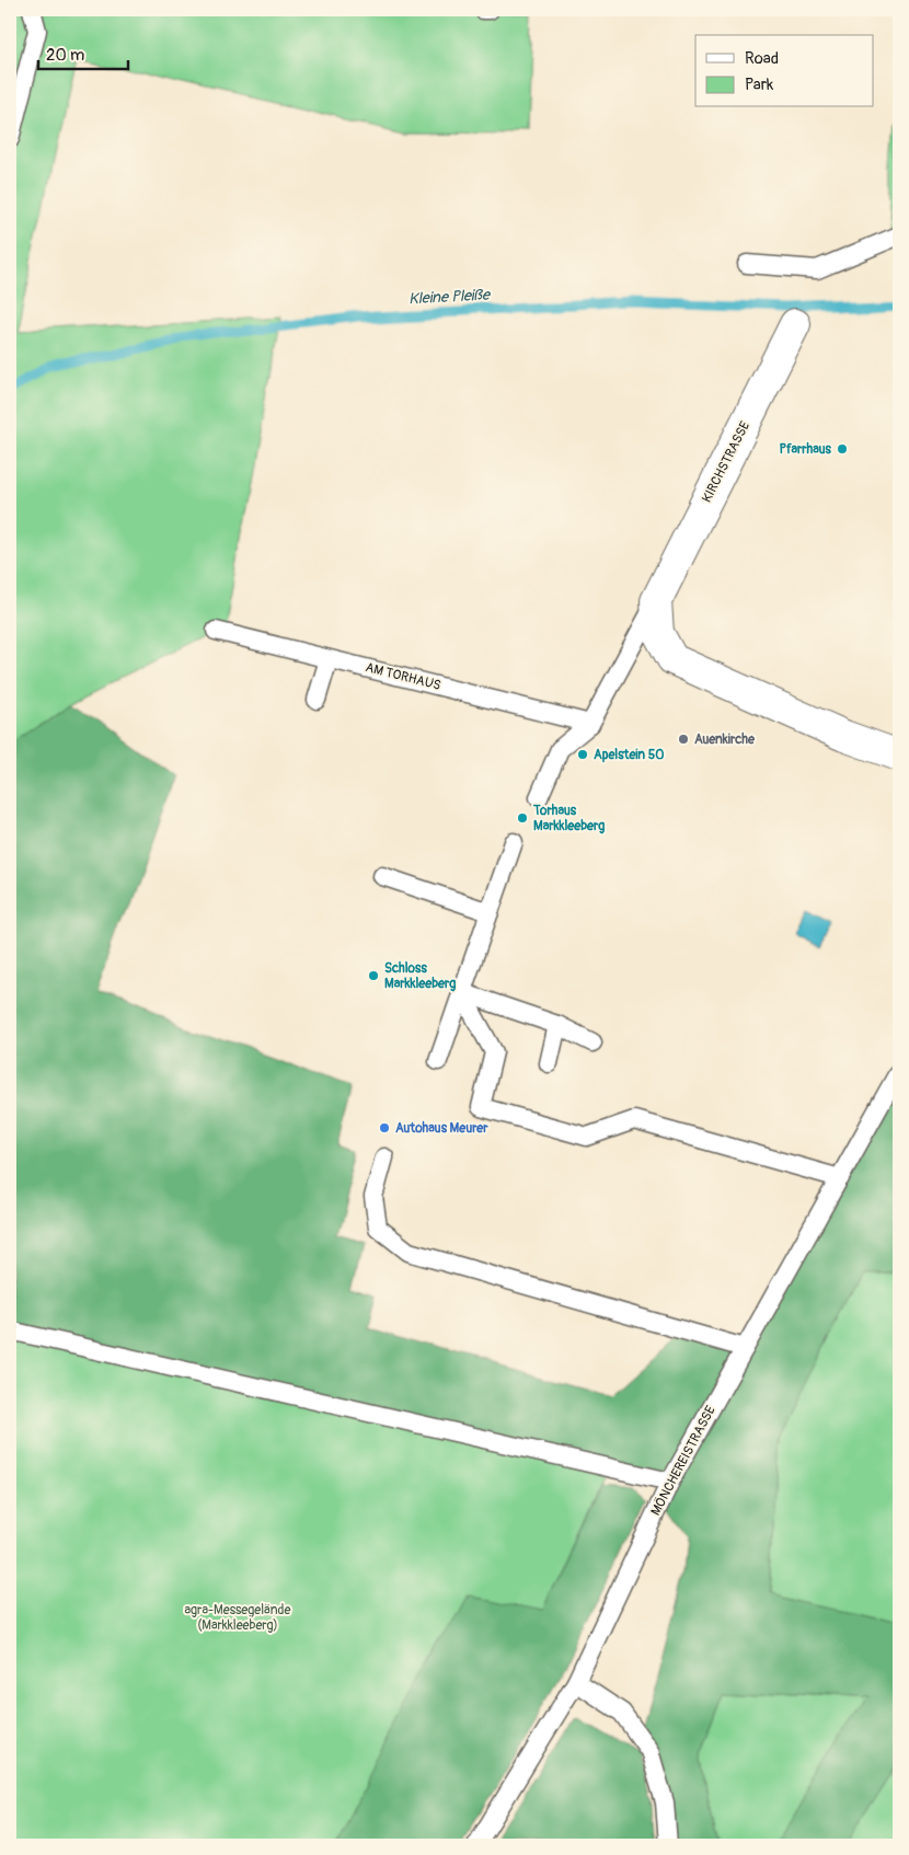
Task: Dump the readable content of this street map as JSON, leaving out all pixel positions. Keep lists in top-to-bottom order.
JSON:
{
  "streets": {
    "street": ["KIRCHSTRASSE"],
    "lane": ["AM TORHAUS", "MÖNCHEREISTRASSE"]
  },
  "crossings": [
    ["KIRCHSTRASSE", "AM TORHAUS"]
  ],
  "water": ["Kleine Pleiße"],
  "parks": ["agra-Messegelände (Markkleeberg)"],
  "places": [
    "Pfarrhaus",
    "Auenkirche",
    "Apelstein 50",
    "Torhaus Markkleeberg",
    "Schloss Markkleeberg",
    "Autohaus Meurer"
  ],
  "legend": ["Road", "Park"],
  "scale_bar": "20 m"
}
